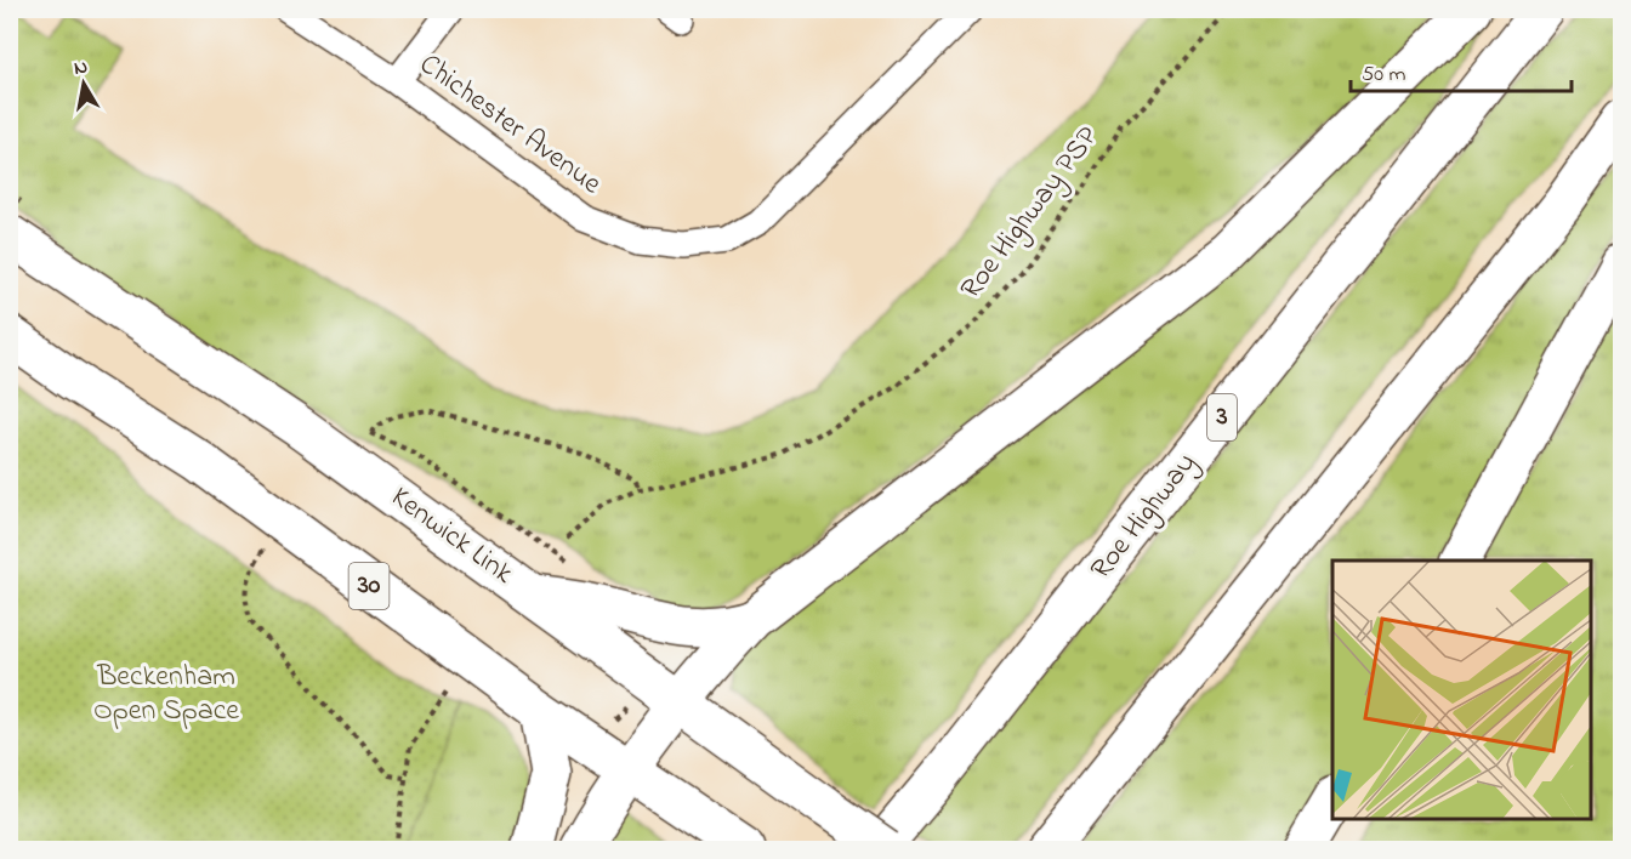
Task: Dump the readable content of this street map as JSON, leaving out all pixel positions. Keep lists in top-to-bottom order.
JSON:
{
  "streets": {
    "highway": [
      "3",
      "Roe Highway",
      "Kenwick Link",
      "30"
    ],
    "street": ["Chichester Avenue"],
    "path": ["Roe Highway PSP"]
  },
  "parks": ["Beckenham Open Space"],
  "scale_bar": "50 m",
  "north": "top"
}
